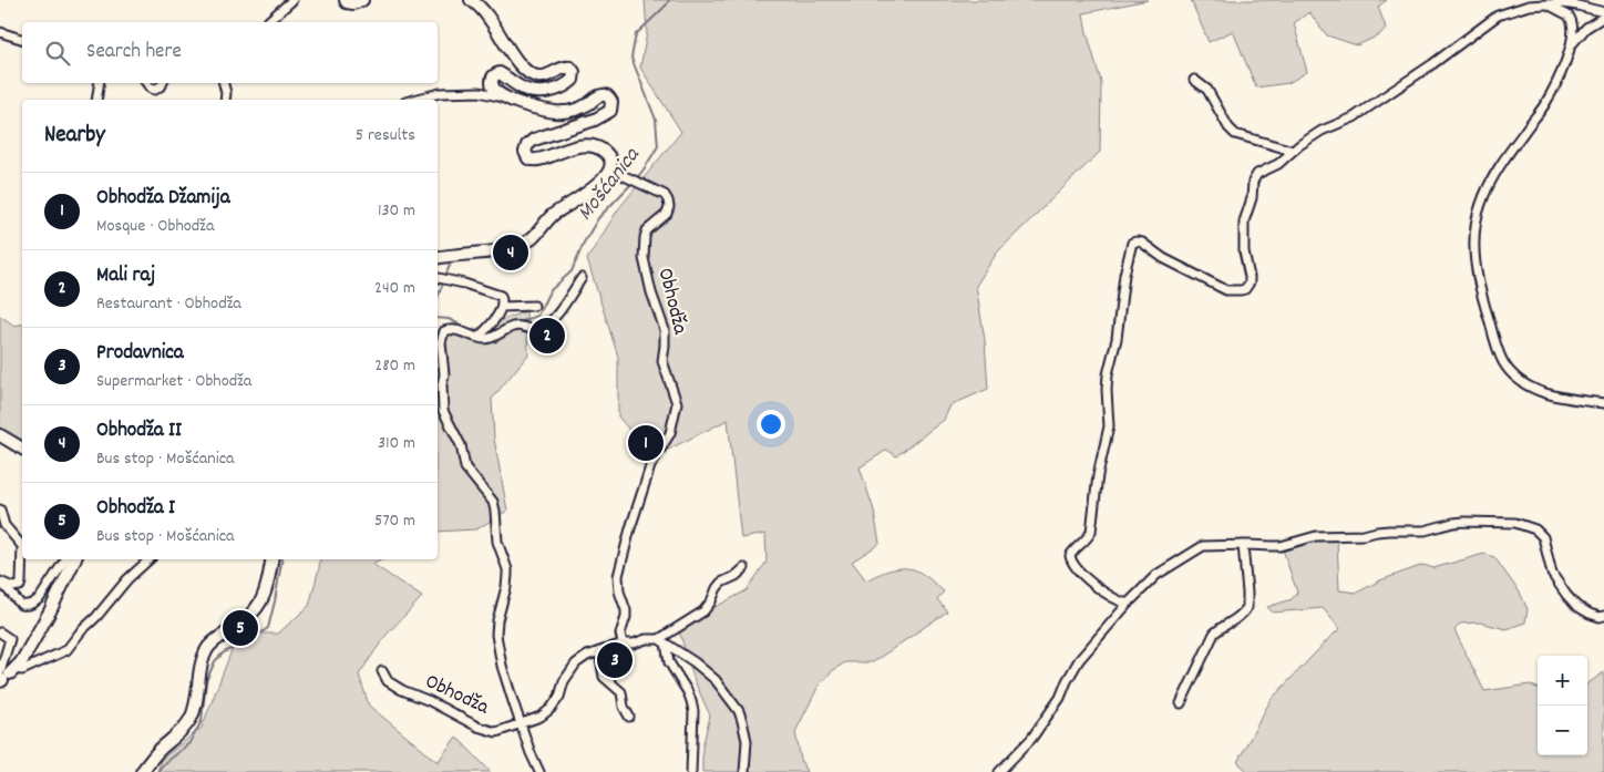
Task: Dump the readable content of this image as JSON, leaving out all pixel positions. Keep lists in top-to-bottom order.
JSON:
{
  "streets": {
    "street": ["Obhodža"]
  },
  "water": ["Mošćanica"],
  "page": {
    "search": "Search here",
    "heading": ["Nearby", "5 results"],
    "list": [
      {
        "mark": "1",
        "name": "Obhodža Džamija",
        "note": "Mosque · Obhodža",
        "value": "130 m"
      },
      {
        "mark": "2",
        "name": "Mali raj",
        "note": "Restaurant · Obhodža",
        "value": "240 m"
      },
      {
        "mark": "3",
        "name": "Prodavnica",
        "note": "Supermarket · Obhodža",
        "value": "280 m"
      },
      {
        "mark": "4",
        "name": "Obhodža II",
        "note": "Bus stop · Mošćanica",
        "value": "310 m"
      },
      {
        "mark": "5",
        "name": "Obhodža I",
        "note": "Bus stop · Mošćanica",
        "value": "570 m"
      }
    ],
    "pins": [
      "4",
      "2",
      "1",
      "5",
      "3"
    ],
    "map_buttons": ["+", "−"]
  }
}
